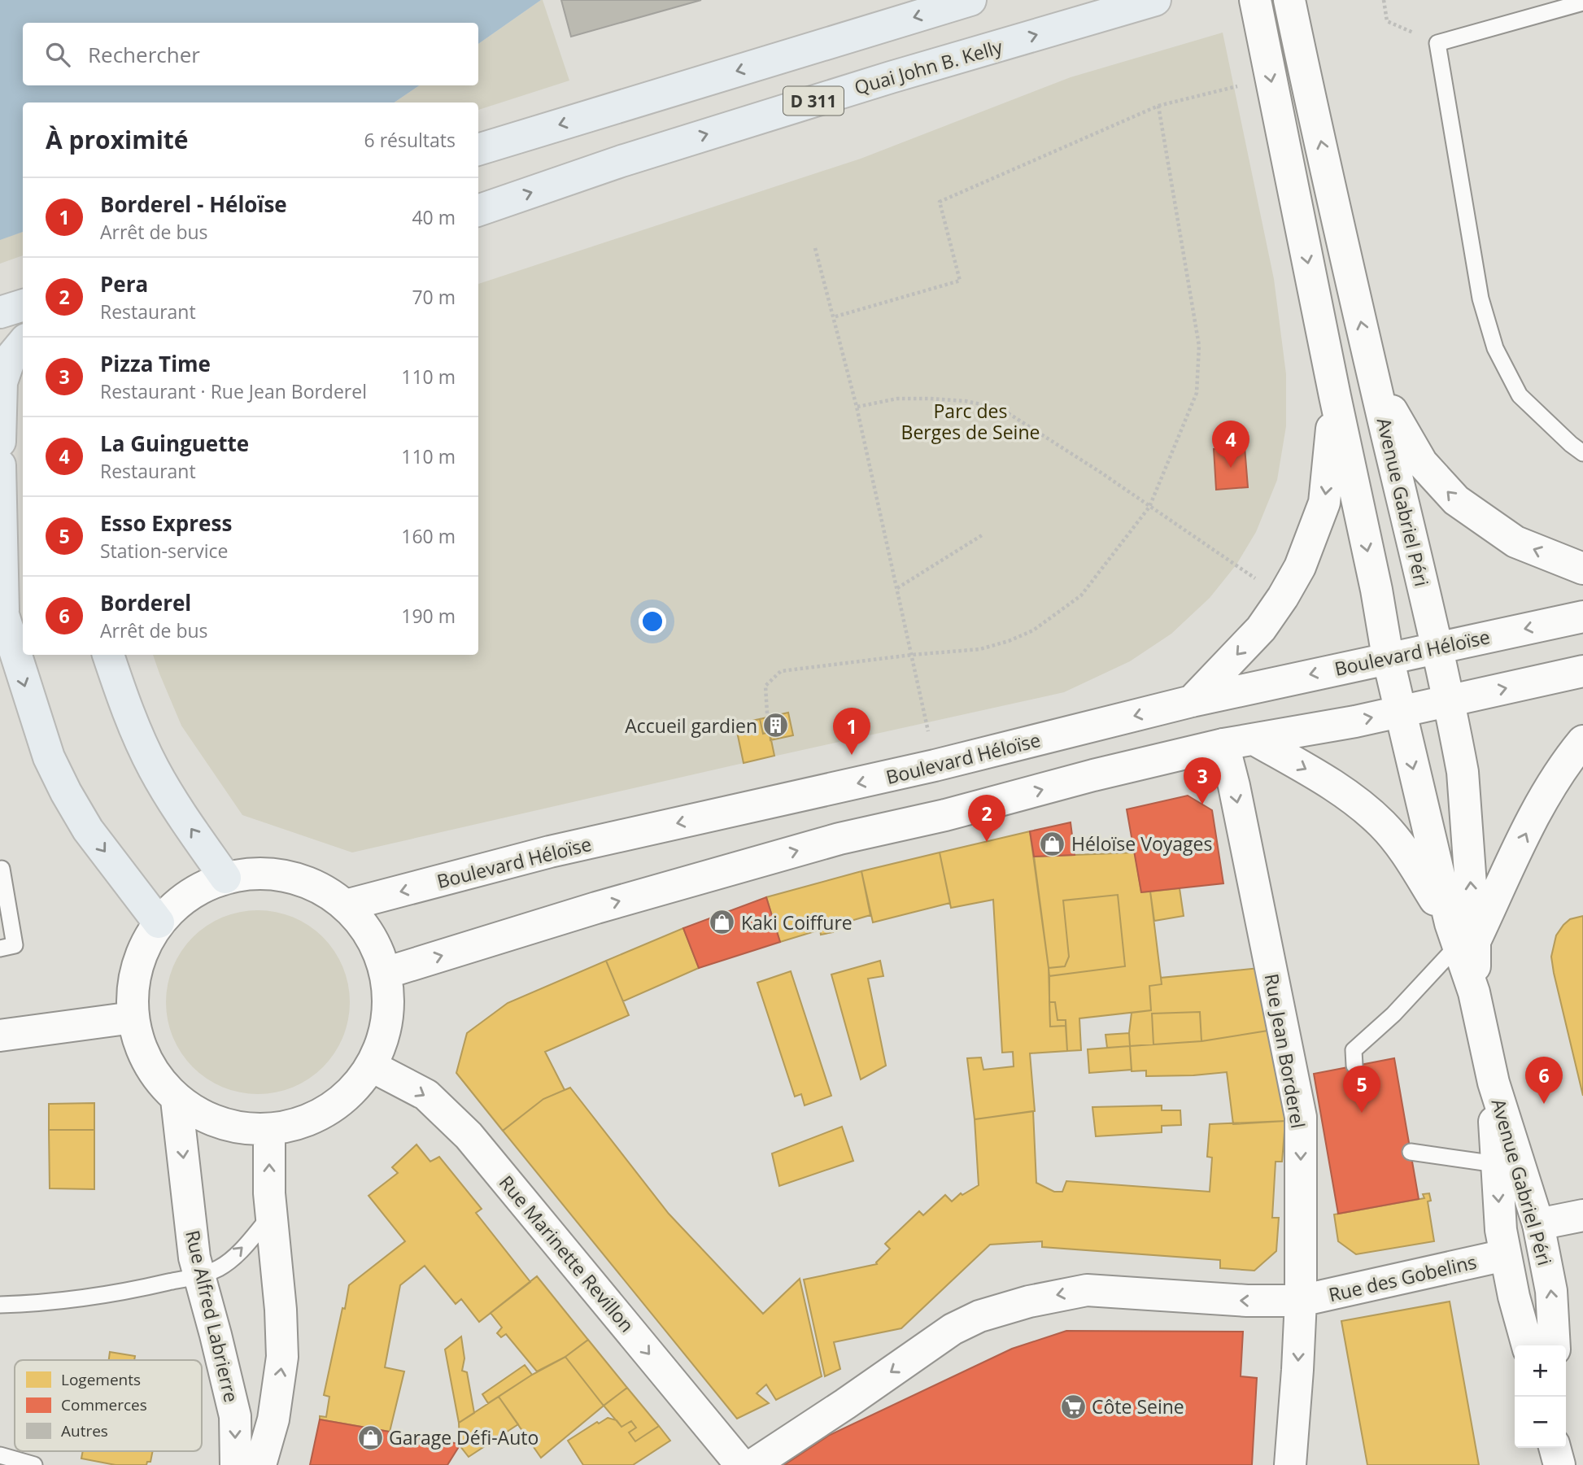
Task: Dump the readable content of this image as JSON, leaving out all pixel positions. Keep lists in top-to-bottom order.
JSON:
{
  "streets": {
    "main road": [
      "Quai John B. Kelly",
      "D 311",
      "Avenue Gabriel Péri",
      "Boulevard Héloïse",
      "Rue Jean Borderel",
      "Rue Marinette Revillon",
      "Rue des Gobelins",
      "Rue Alfred Labrierre"
    ]
  },
  "crossings": [
    ["Avenue Gabriel Péri", "Boulevard Héloïse"],
    ["Avenue Gabriel Péri", "Rue des Gobelins"],
    ["Rue Jean Borderel", "Rue des Gobelins"]
  ],
  "one_way": ["Rue Jean Borderel", "Rue Marinette Revillon", "Rue des Gobelins"],
  "parks": ["Parc des Berges de Seine"],
  "places": {
    "building": ["Accueil gardien"],
    "shop": ["Héloïse Voyages", "Kaki Coiffure", "Garage Défi-Auto"],
    "supermarket": ["Côte Seine"]
  },
  "legend": ["Logements", "Commerces", "Autres"],
  "page": {
    "search": "Rechercher",
    "heading": ["À proximité", "6 résultats"],
    "list": [
      {
        "mark": "1",
        "name": "Borderel - Héloïse",
        "note": "Arrêt de bus",
        "value": "40 m"
      },
      {
        "mark": "2",
        "name": "Pera",
        "note": "Restaurant",
        "value": "70 m"
      },
      {
        "mark": "3",
        "name": "Pizza Time",
        "note": "Restaurant · Rue Jean Borderel",
        "value": "110 m"
      },
      {
        "mark": "4",
        "name": "La Guinguette",
        "note": "Restaurant",
        "value": "110 m"
      },
      {
        "mark": "5",
        "name": "Esso Express",
        "note": "Station-service",
        "value": "160 m"
      },
      {
        "mark": "6",
        "name": "Borderel",
        "note": "Arrêt de bus",
        "value": "190 m"
      }
    ],
    "pins": [
      "4",
      "1",
      "3",
      "2",
      "6",
      "5"
    ],
    "map_buttons": ["+", "−"]
  }
}
